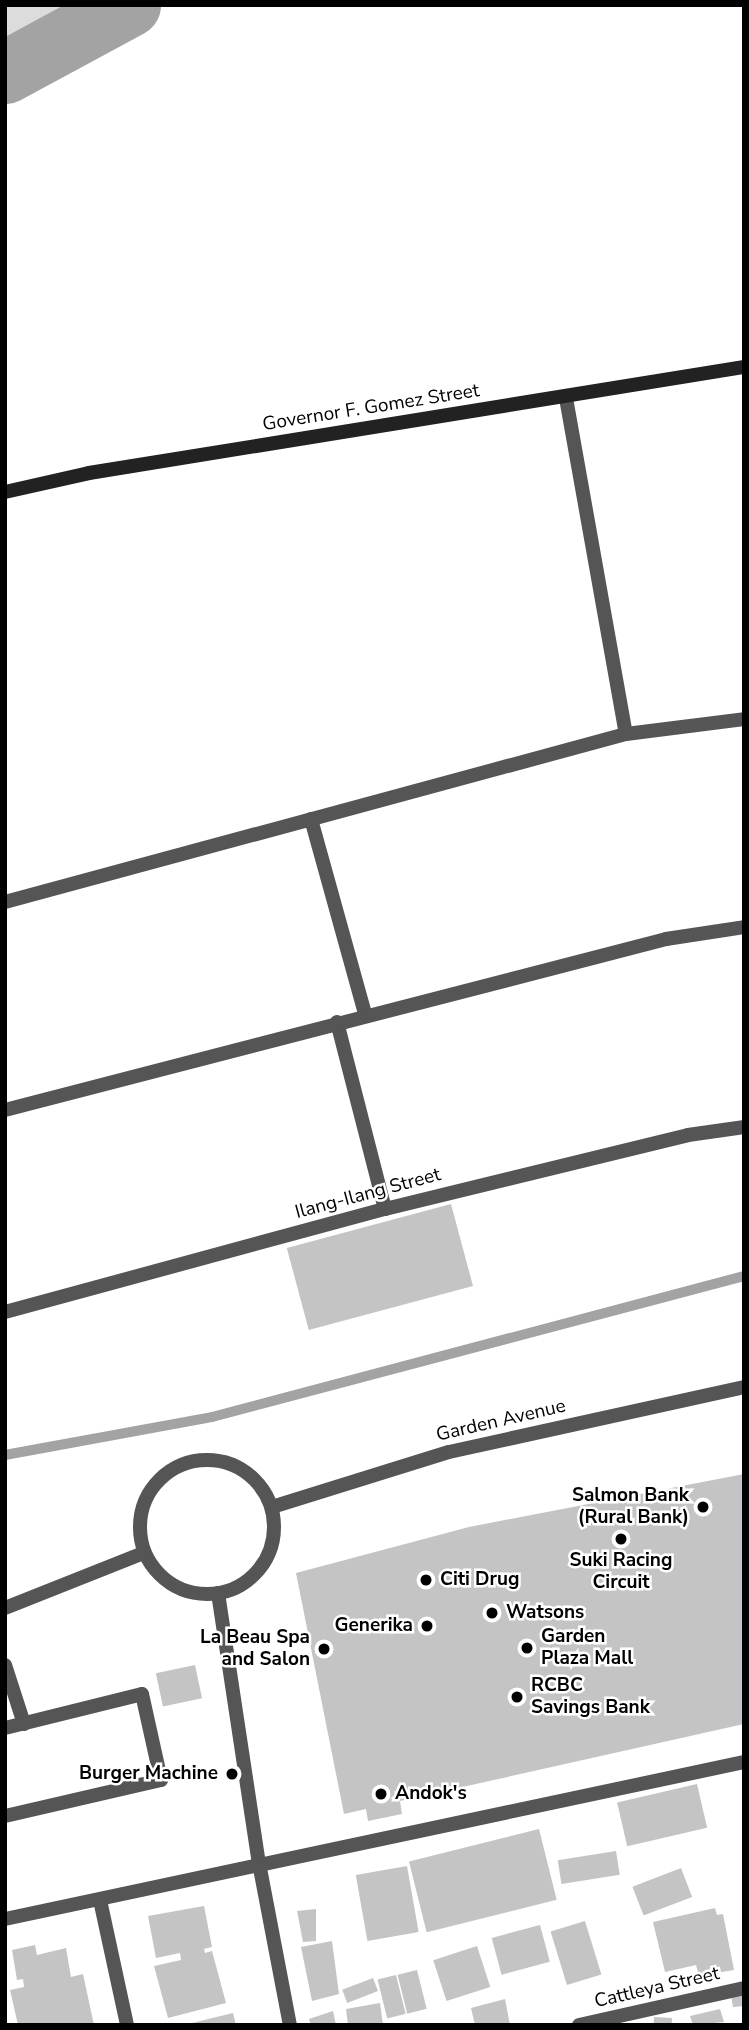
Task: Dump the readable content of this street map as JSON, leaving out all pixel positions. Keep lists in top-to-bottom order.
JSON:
{
  "streets": {
    "street": [
      "Governor F. Gomez Street",
      "Ilang-Ilang Street",
      "Garden Avenue",
      "Cattleya Street"
    ]
  },
  "places": [
    "Salmon Bank (Rural Bank)",
    "Suki Racing Circuit",
    "Citi Drug",
    "Watsons",
    "Generika",
    "Garden Plaza Mall",
    "La Beau Spa and Salon",
    "RCBC Savings Bank",
    "Burger Machine",
    "Andok's"
  ]
}
